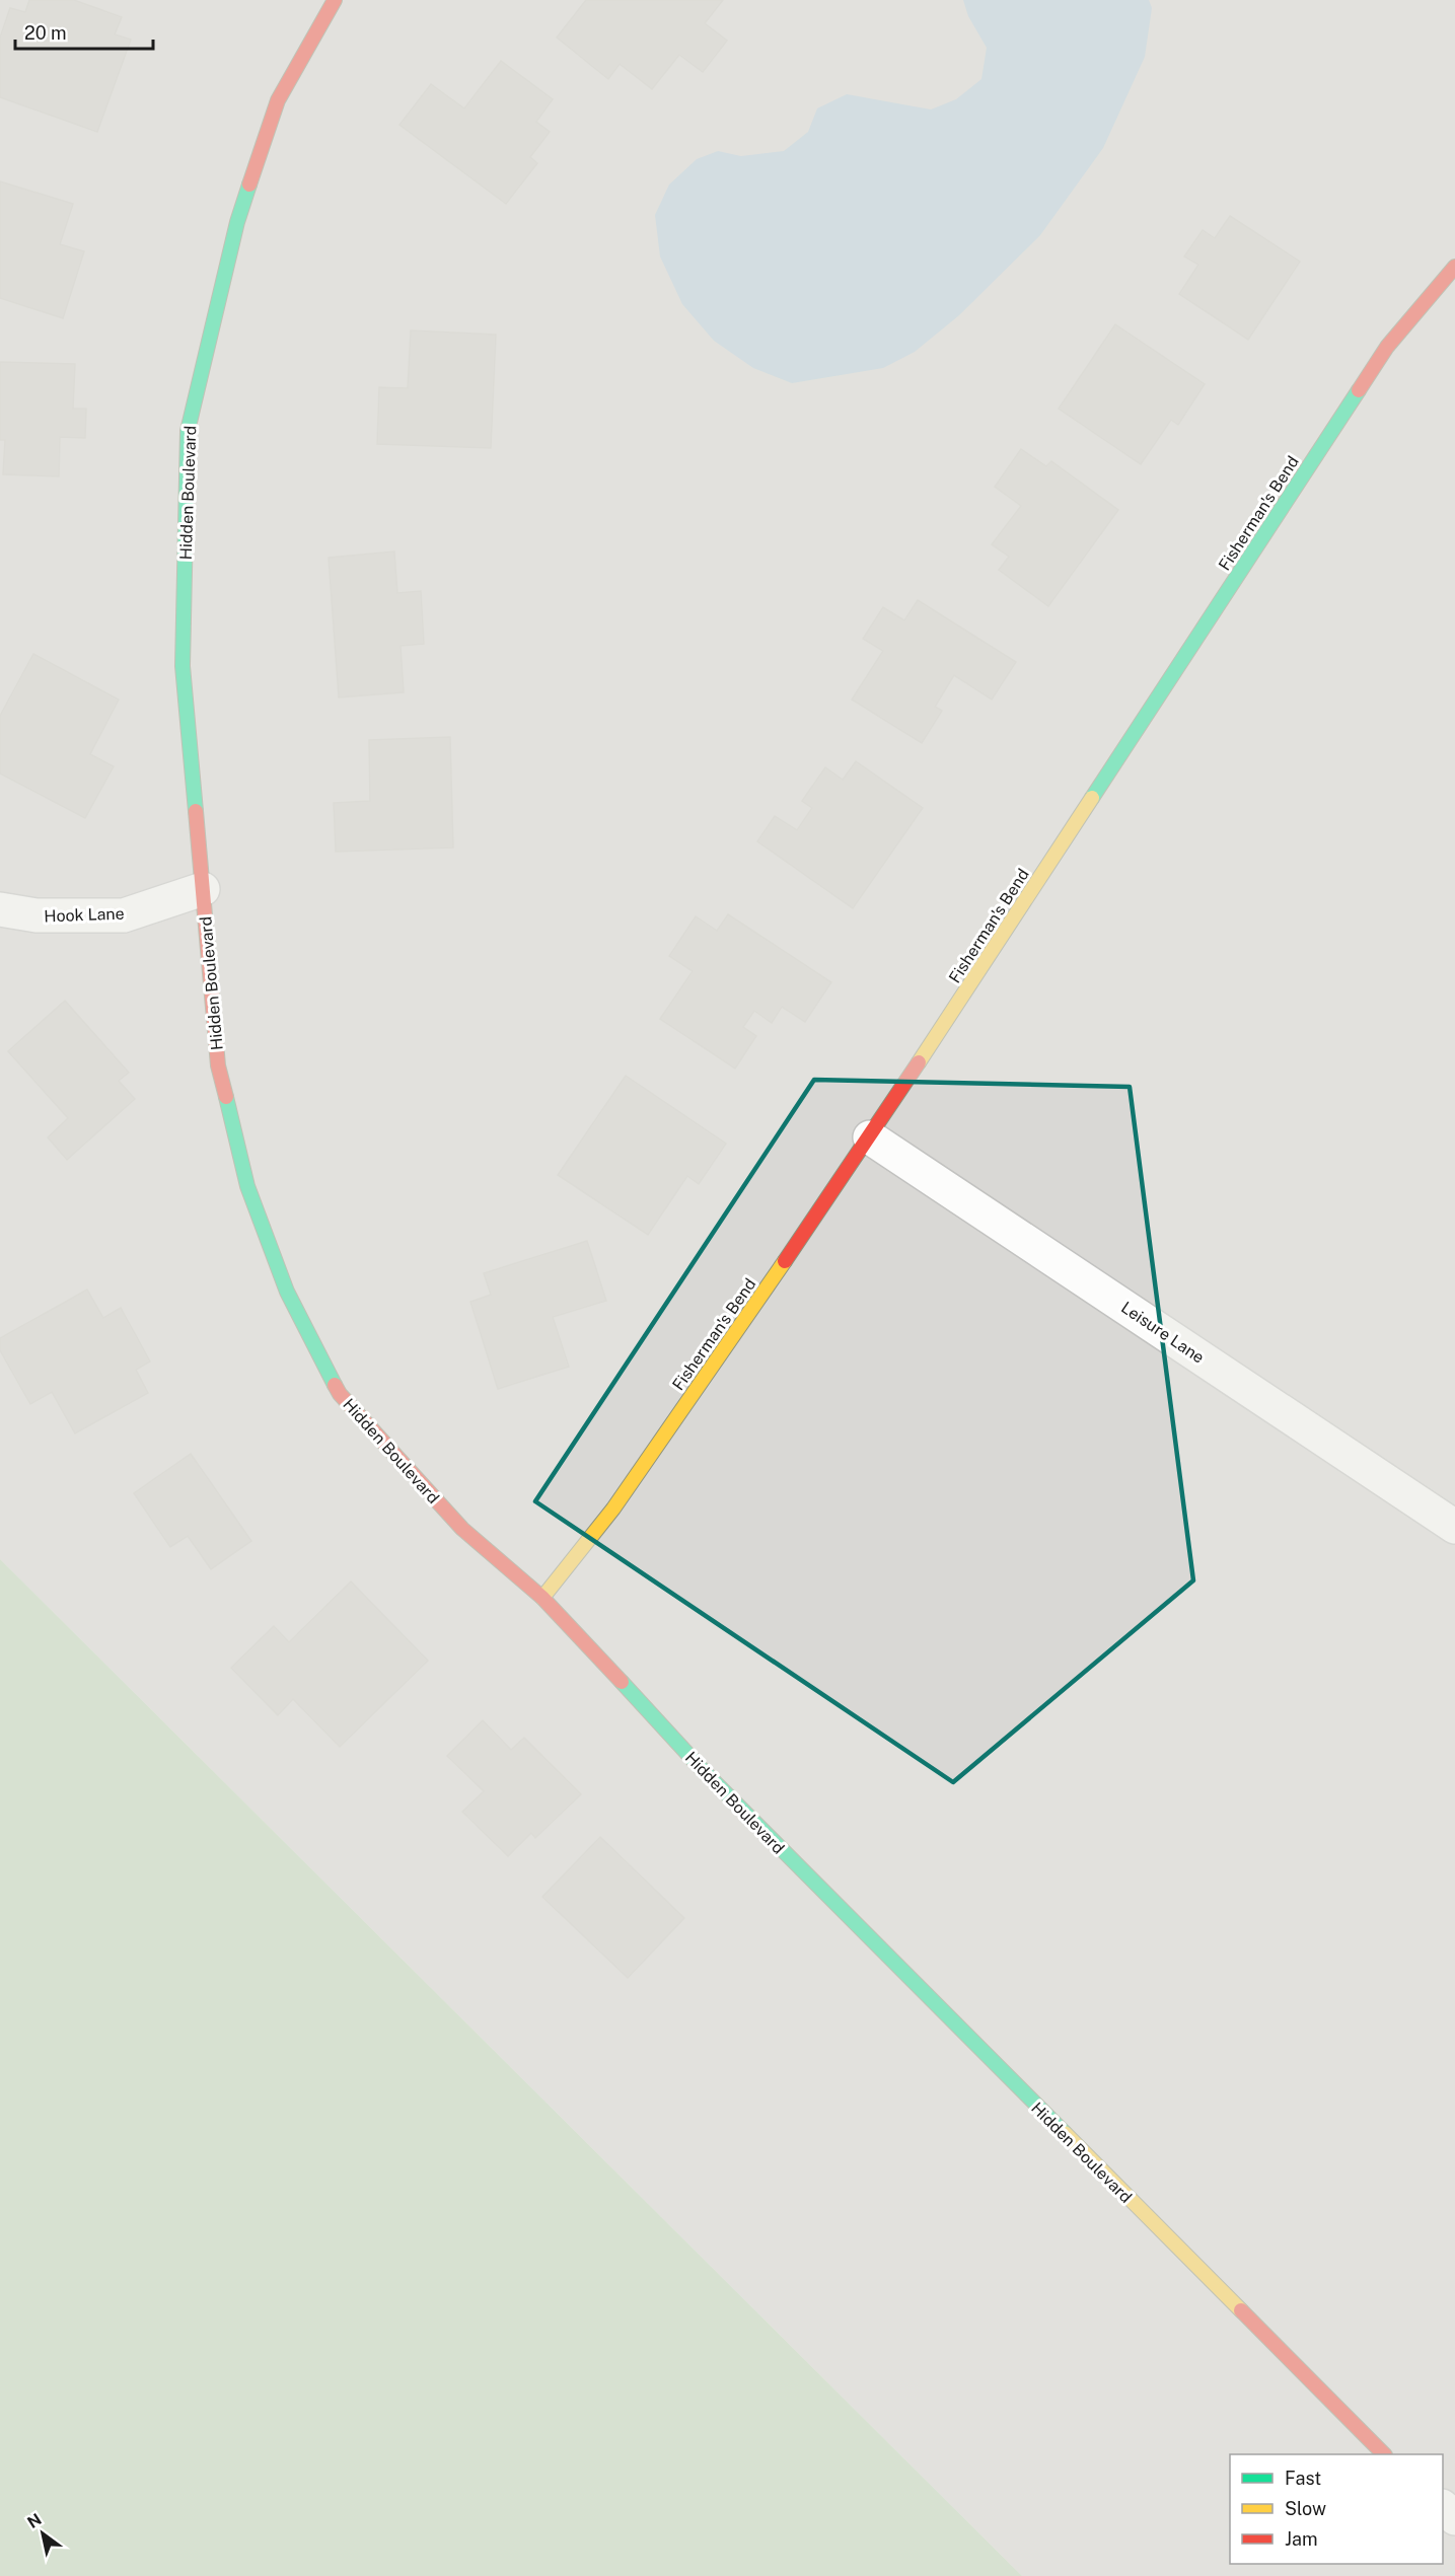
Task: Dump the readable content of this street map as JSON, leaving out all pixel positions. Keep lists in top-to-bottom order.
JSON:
{
  "streets": {
    "street": [
      "Hidden Boulevard",
      "Fisherman's Bend",
      "Hook Lane",
      "Leisure Lane"
    ]
  },
  "crossings": [
    ["Hidden Boulevard", "Fisherman's Bend"],
    ["Hidden Boulevard", "Hook Lane"],
    ["Fisherman's Bend", "Leisure Lane"]
  ],
  "legend": ["Fast", "Slow", "Jam"],
  "scale_bar": "20 m",
  "north": "top left"
}
